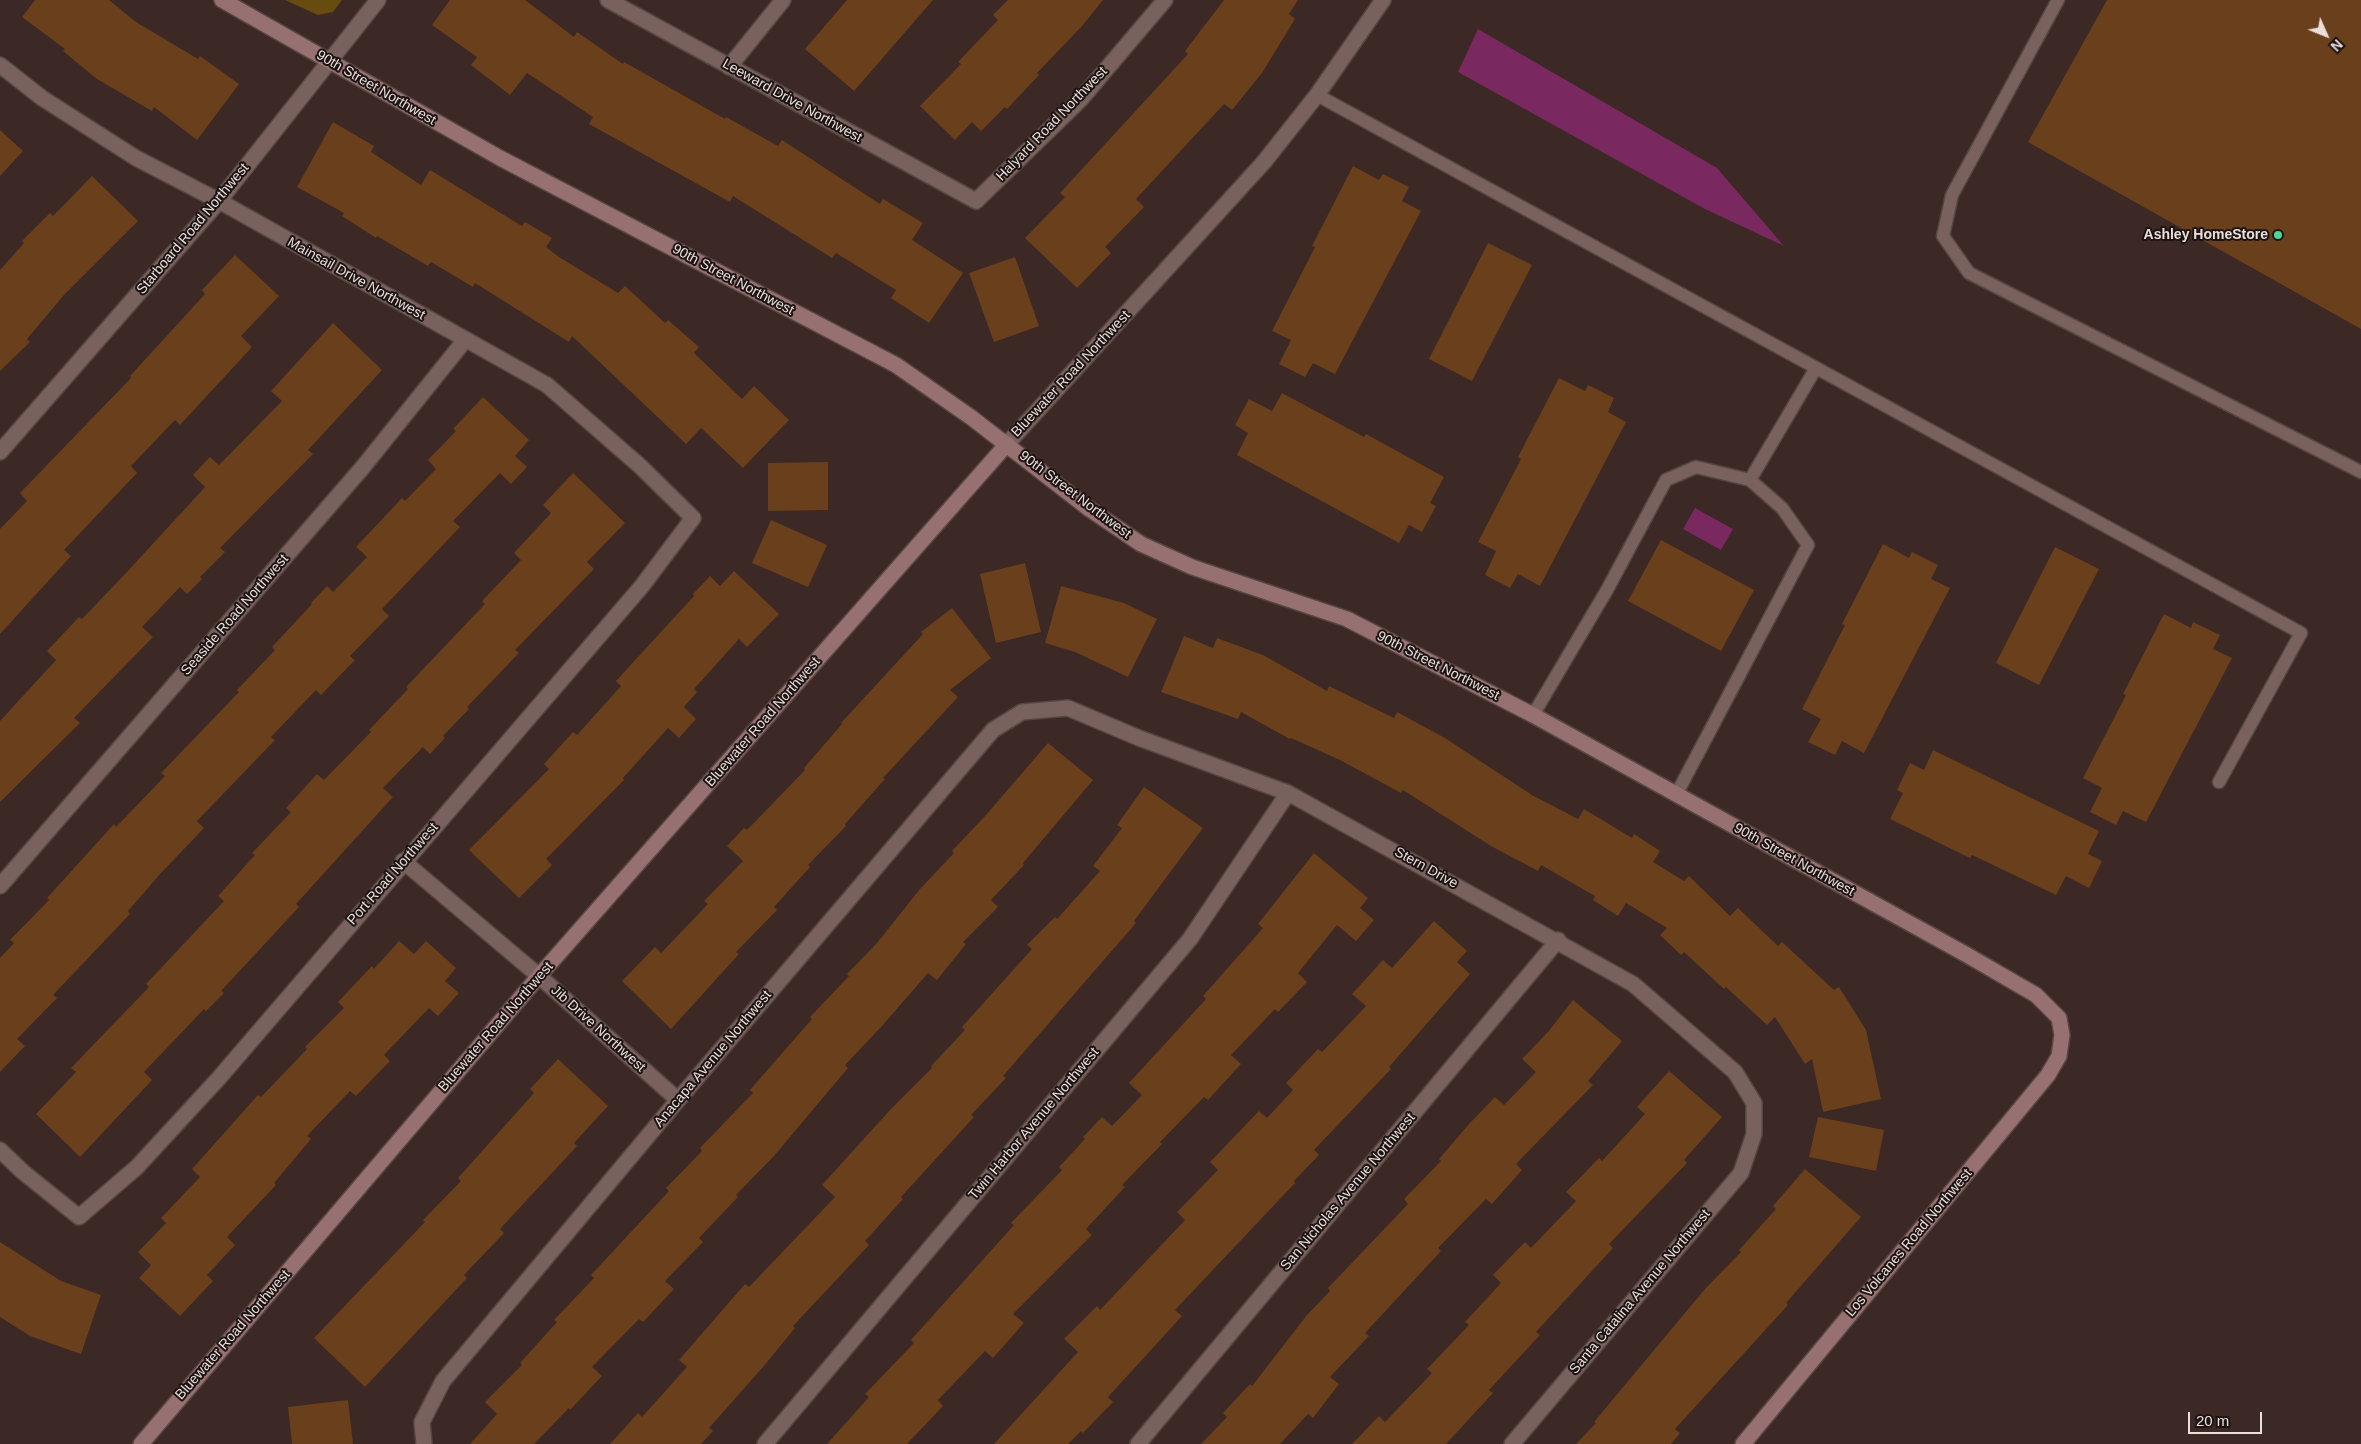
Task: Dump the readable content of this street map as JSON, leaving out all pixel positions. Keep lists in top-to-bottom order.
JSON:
{
  "streets": {
    "street": [
      "90th Street Northwest",
      "Leeward Drive Northwest",
      "Halyard Road Northwest",
      "Starboard Road Northwest",
      "Mainsail Drive Northwest",
      "Bluewater Road Northwest",
      "Seaside Road Northwest",
      "Stern Drive",
      "Port Road Northwest",
      "Jib Drive Northwest",
      "Anacapa Avenue Northwest",
      "Twin Harbor Avenue Northwest",
      "San Nicholas Avenue Northwest",
      "Los Volcanes Road Northwest",
      "Santa Catalina Avenue Northwest"
    ]
  },
  "crossings": [
    ["90th Street Northwest", "Starboard Road Northwest"],
    ["90th Street Northwest", "Bluewater Road Northwest"],
    ["90th Street Northwest", "Los Volcanes Road Northwest"],
    ["Leeward Drive Northwest", "Halyard Road Northwest"],
    ["Starboard Road Northwest", "Mainsail Drive Northwest"],
    ["Mainsail Drive Northwest", "Seaside Road Northwest"],
    ["Mainsail Drive Northwest", "Port Road Northwest"],
    ["Bluewater Road Northwest", "Jib Drive Northwest"],
    ["Stern Drive", "Anacapa Avenue Northwest"],
    ["Stern Drive", "Twin Harbor Avenue Northwest"],
    ["Stern Drive", "San Nicholas Avenue Northwest"],
    ["Stern Drive", "Santa Catalina Avenue Northwest"],
    ["Port Road Northwest", "Jib Drive Northwest"],
    ["Jib Drive Northwest", "Anacapa Avenue Northwest"]
  ],
  "places": ["Ashley HomeStore"],
  "scale_bar": "20 m",
  "north": "bottom right"
}
